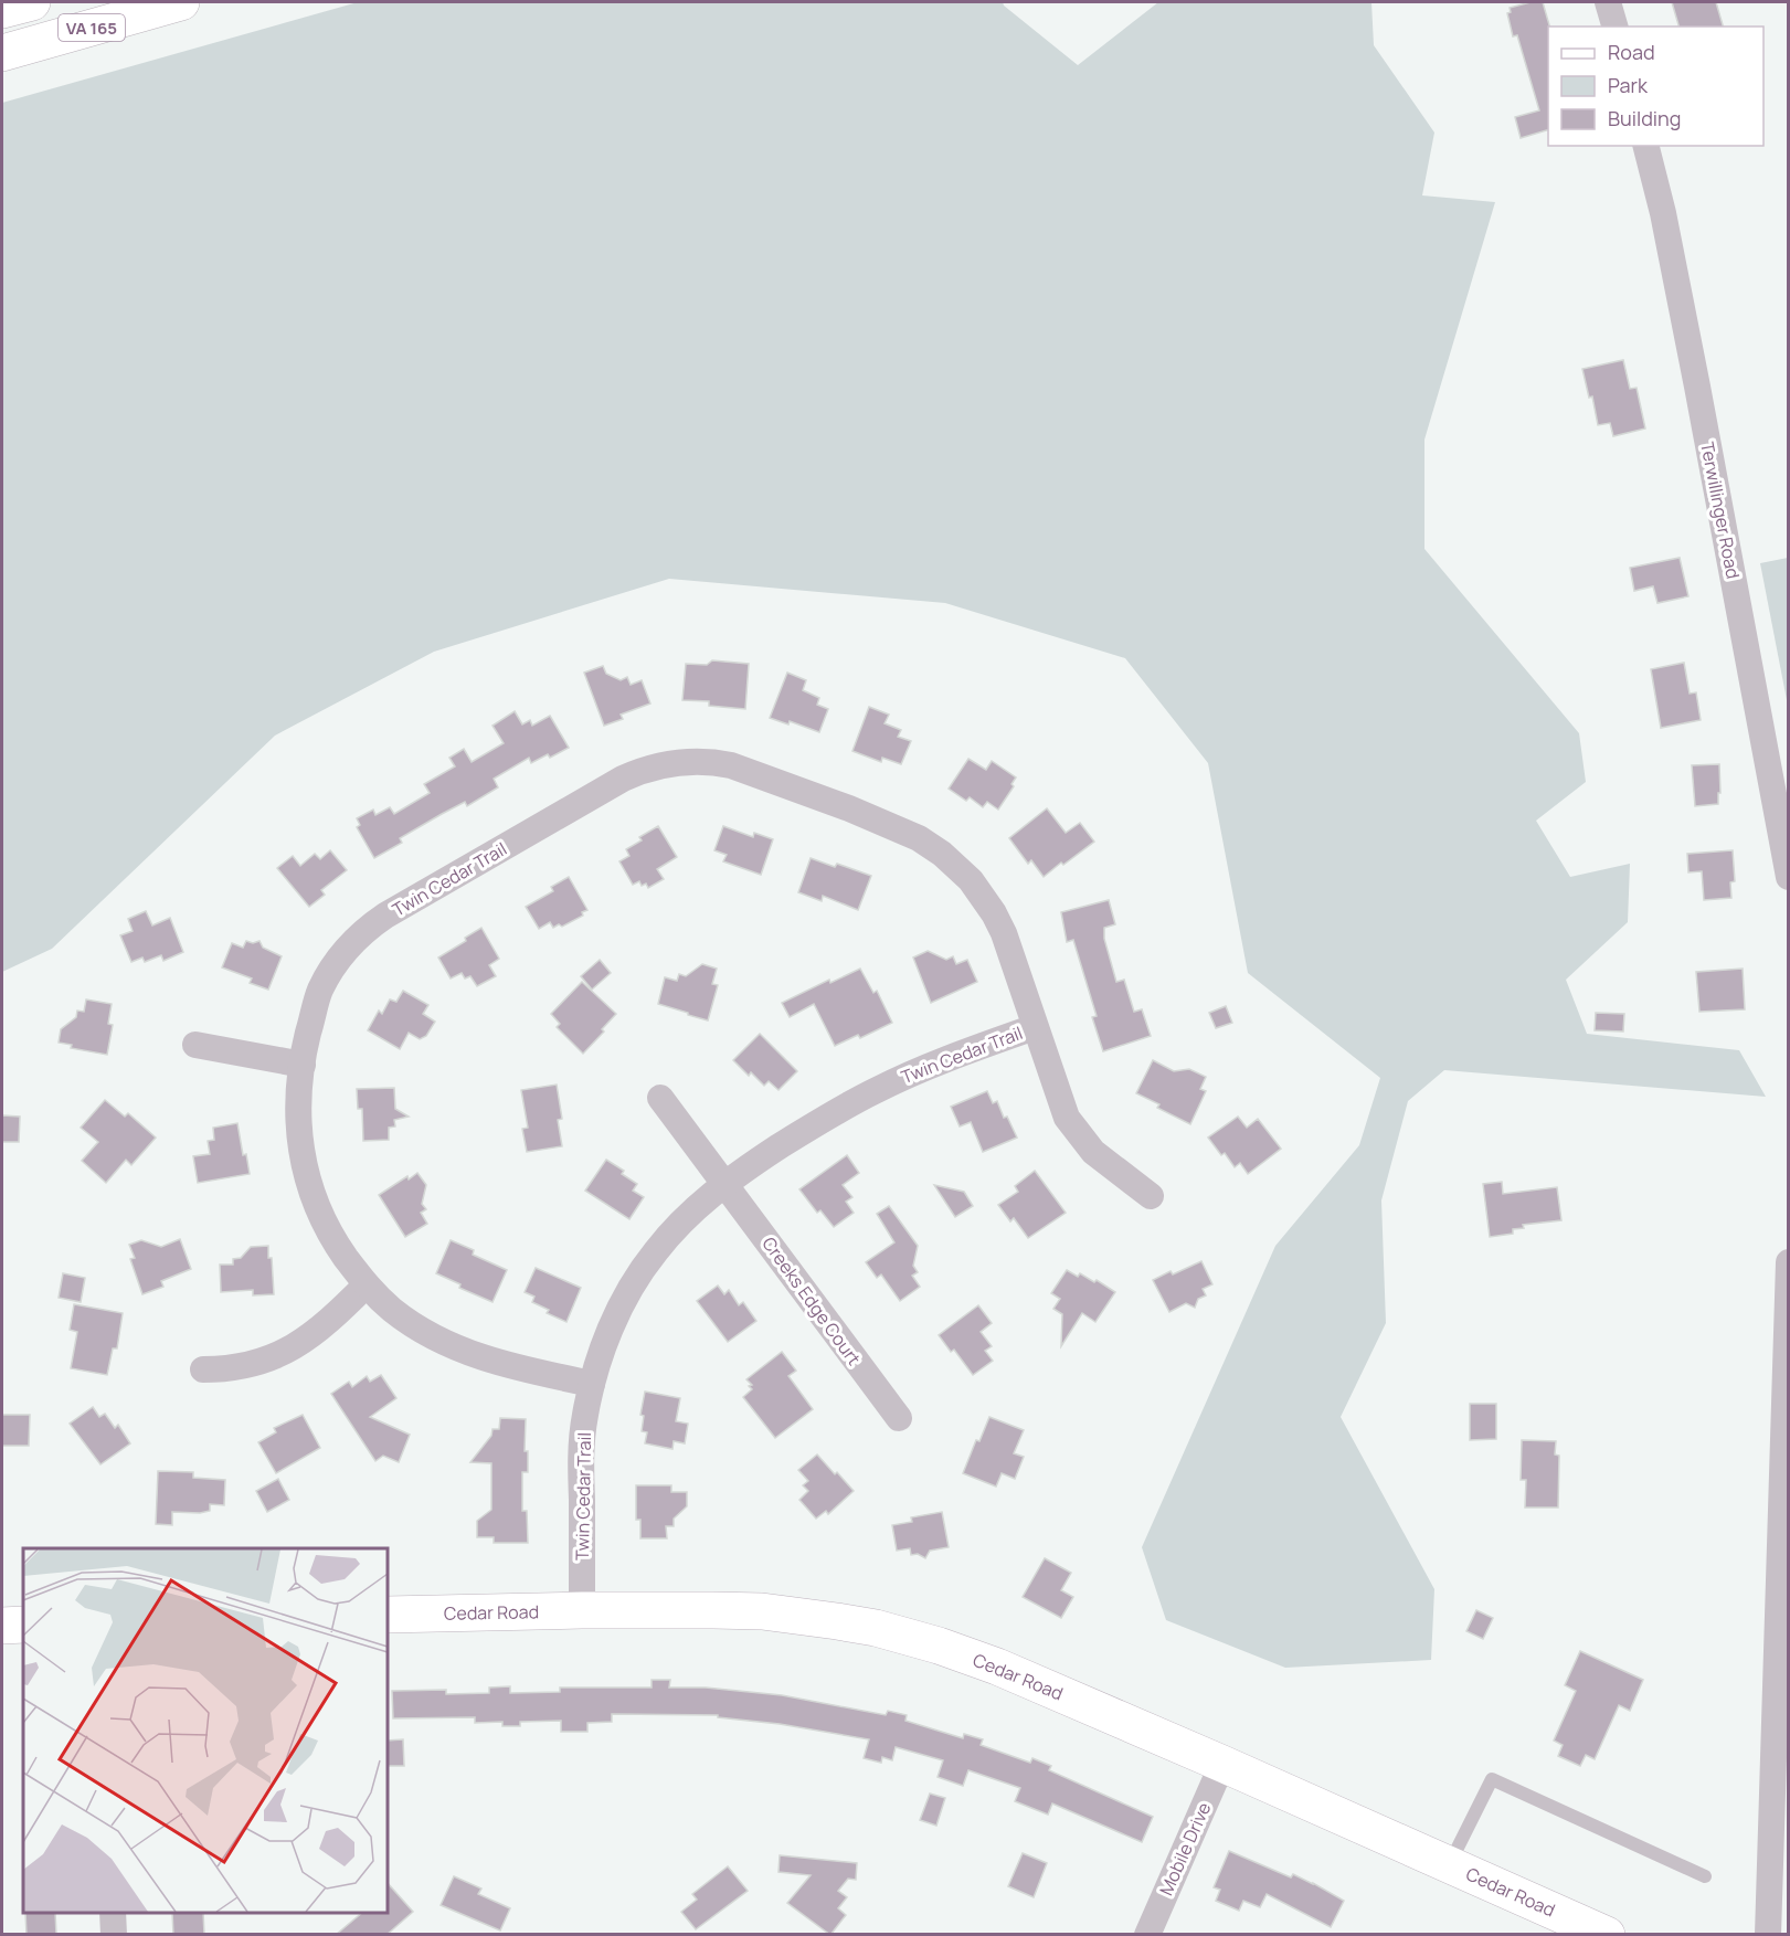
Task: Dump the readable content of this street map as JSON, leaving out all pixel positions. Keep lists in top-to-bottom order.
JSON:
{
  "streets": {
    "street": [
      "VA 165",
      "Terwillinger Road",
      "Twin Cedar Trail",
      "Creeks Edge Court",
      "Cedar Road",
      "Mobile Drive"
    ]
  },
  "crossings": [
    ["Twin Cedar Trail", "Creeks Edge Court"],
    ["Twin Cedar Trail", "Cedar Road"],
    ["Cedar Road", "Mobile Drive"]
  ],
  "legend": ["Road", "Park", "Building"]
}
